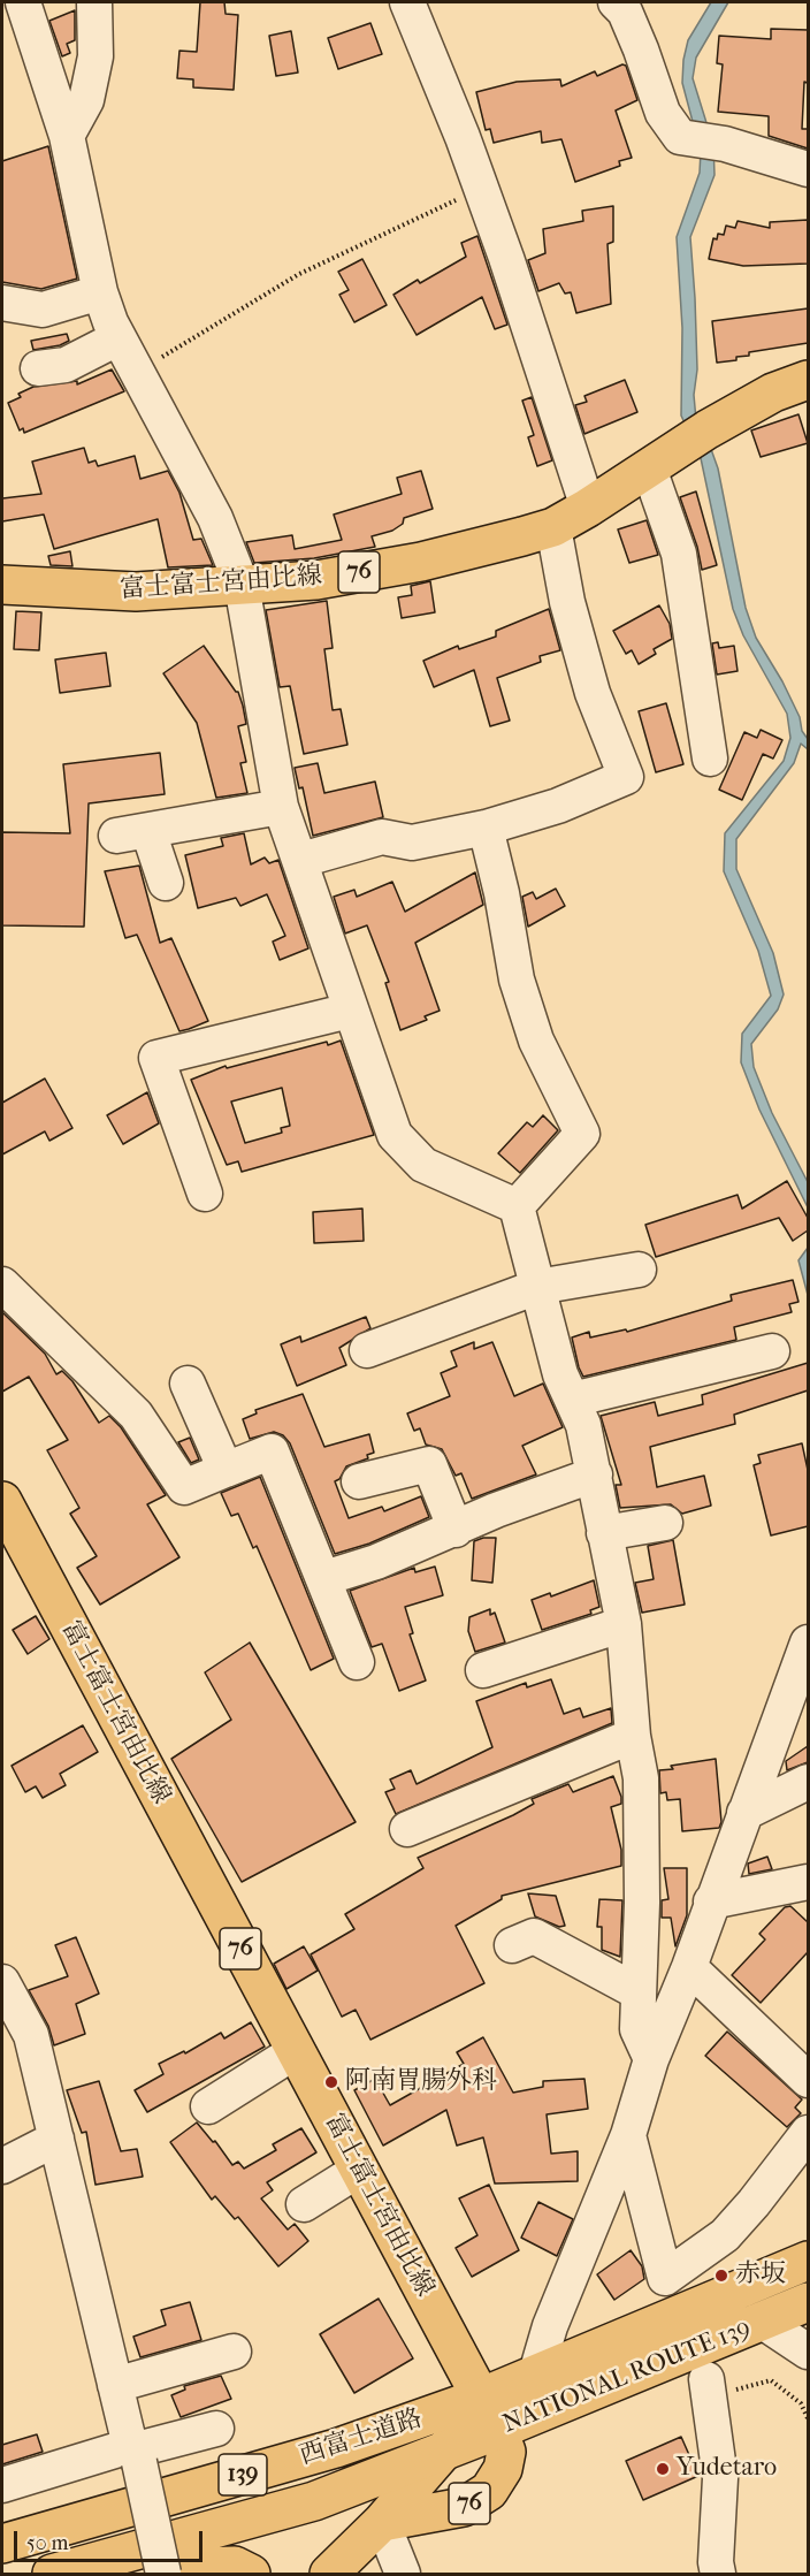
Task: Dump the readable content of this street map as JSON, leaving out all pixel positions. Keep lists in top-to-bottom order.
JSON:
{
  "streets": {
    "main road": [
      "76",
      "富士富士宮由比線",
      "NATIONAL ROUTE 139",
      "西富士道路",
      "139"
    ]
  },
  "crossings": [
    ["富士富士宮由比線", "NATIONAL ROUTE 139"],
    ["富士富士宮由比線", "西富士道路"],
    ["NATIONAL ROUTE 139", "西富士道路"]
  ],
  "places": ["阿南胃腸外科", "赤坂", "Yudetaro"],
  "scale_bar": "50 m"
}
